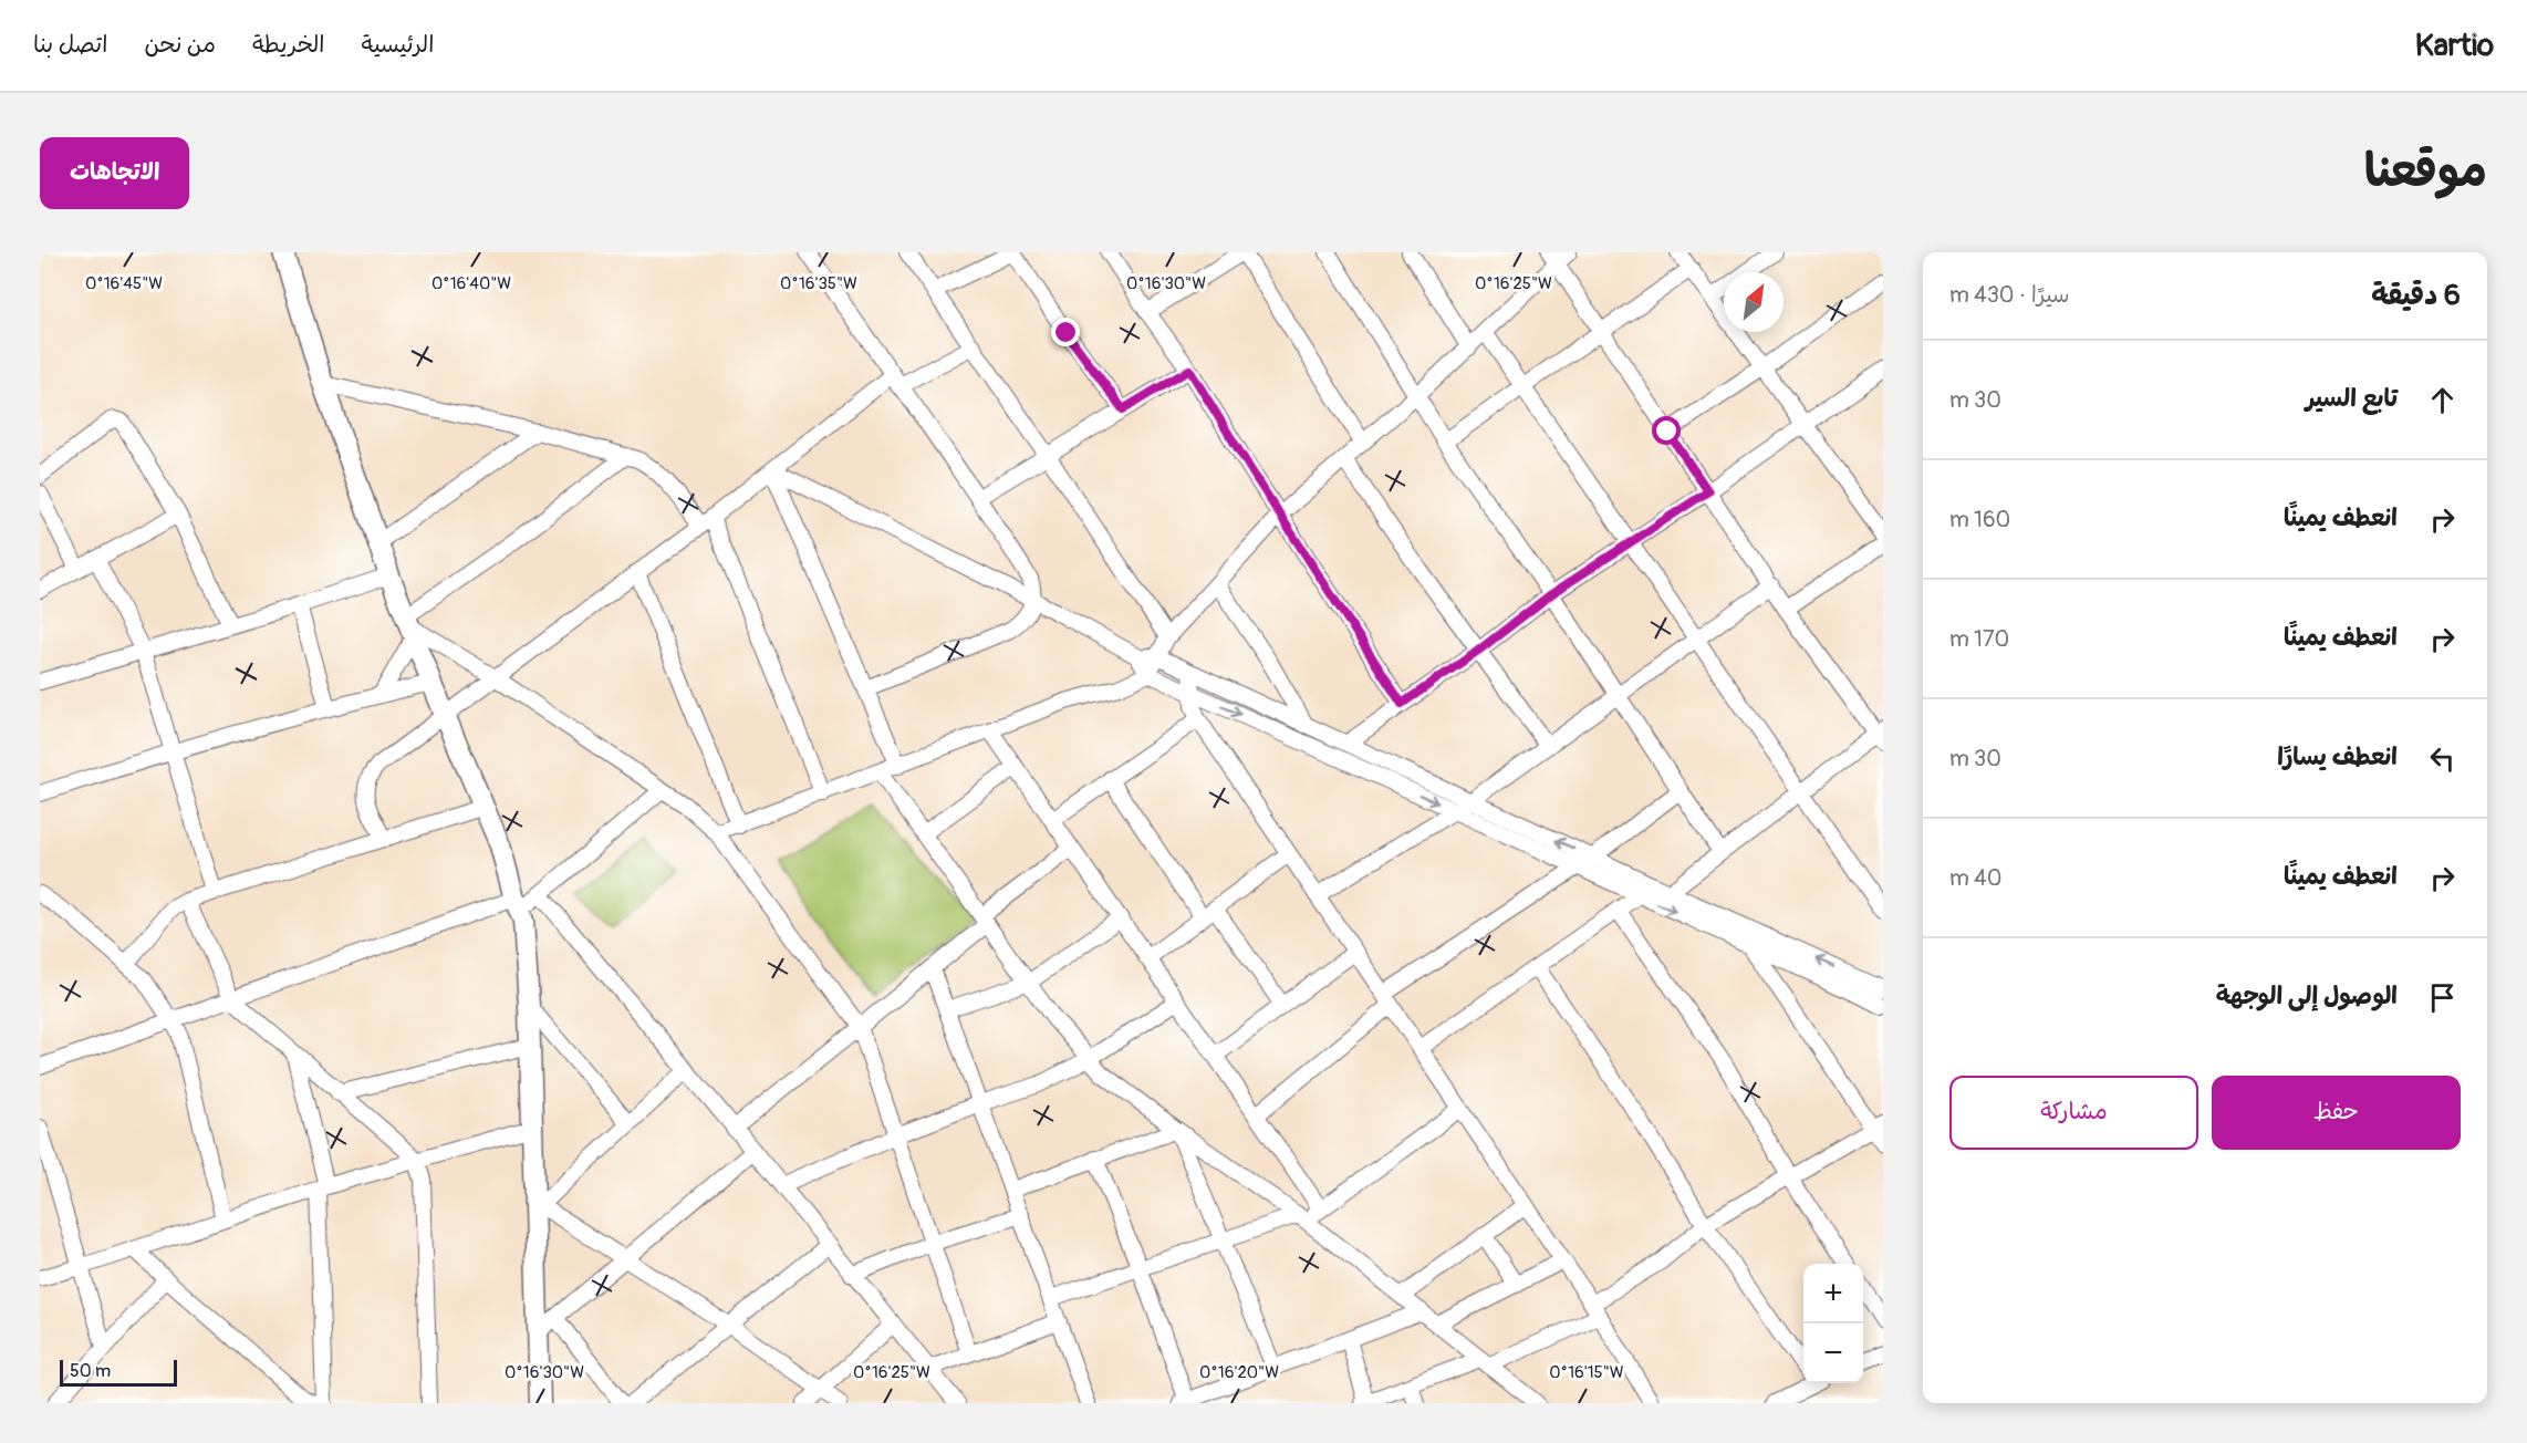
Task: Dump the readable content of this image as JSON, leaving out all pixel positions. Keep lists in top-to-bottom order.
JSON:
{
  "scale_bar": "50 m",
  "north": "top right",
  "page": {
    "header": "Kartio",
    "nav": [
      "الرئيسية",
      "الخريطة",
      "من نحن",
      "اتصل بنا"
    ],
    "title": "موقعنا",
    "buttons": [
      "الاتجاهات",
      ["حفظ", "مشاركة"]
    ],
    "heading": ["6 دقيقة", "سيرًا · 430 m"],
    "list": [
      ["تابع السير", "30 m"],
      ["انعطف يمينًا", "160 m"],
      ["انعطف يمينًا", "170 m"],
      ["انعطف يسارًا", "30 m"],
      ["انعطف يمينًا", "40 m"],
      "الوصول إلى الوجهة"
    ],
    "map_buttons": ["+", "−"],
    "scale": "50 m"
  },
  "coordinates": [
    "0°16'45\"W",
    "0°16'40\"W",
    "0°16'35\"W",
    "0°16'30\"W",
    "0°16'25\"W",
    "0°16'20\"W",
    "0°16'15\"W"
  ]
}
